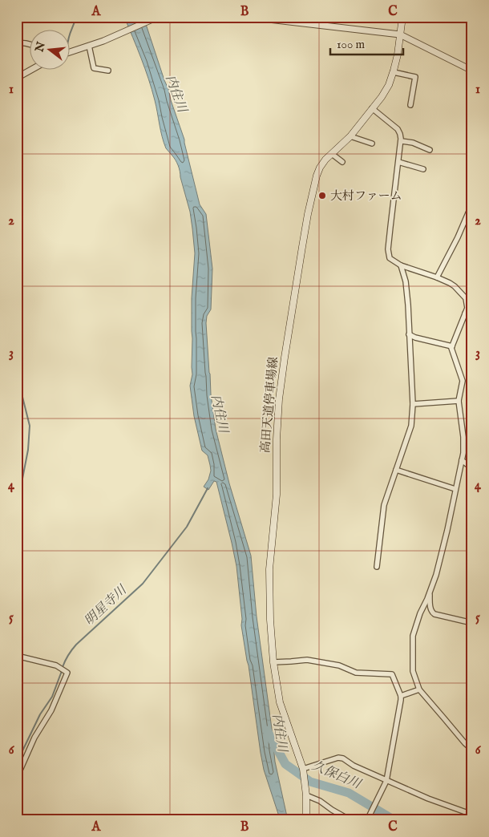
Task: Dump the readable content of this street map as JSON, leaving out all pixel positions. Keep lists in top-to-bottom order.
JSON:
{
  "streets": {
    "main road": ["高田天道停車場線"]
  },
  "water": ["内住川", "明星寺川", "久保白川"],
  "places": ["大村ファーム"],
  "scale_bar": "100 m",
  "north": "left",
  "grid": {
    "columns": ["A", "B", "C"],
    "rows": [
      "1",
      "2",
      "3",
      "4",
      "5",
      "6"
    ]
  }
}
